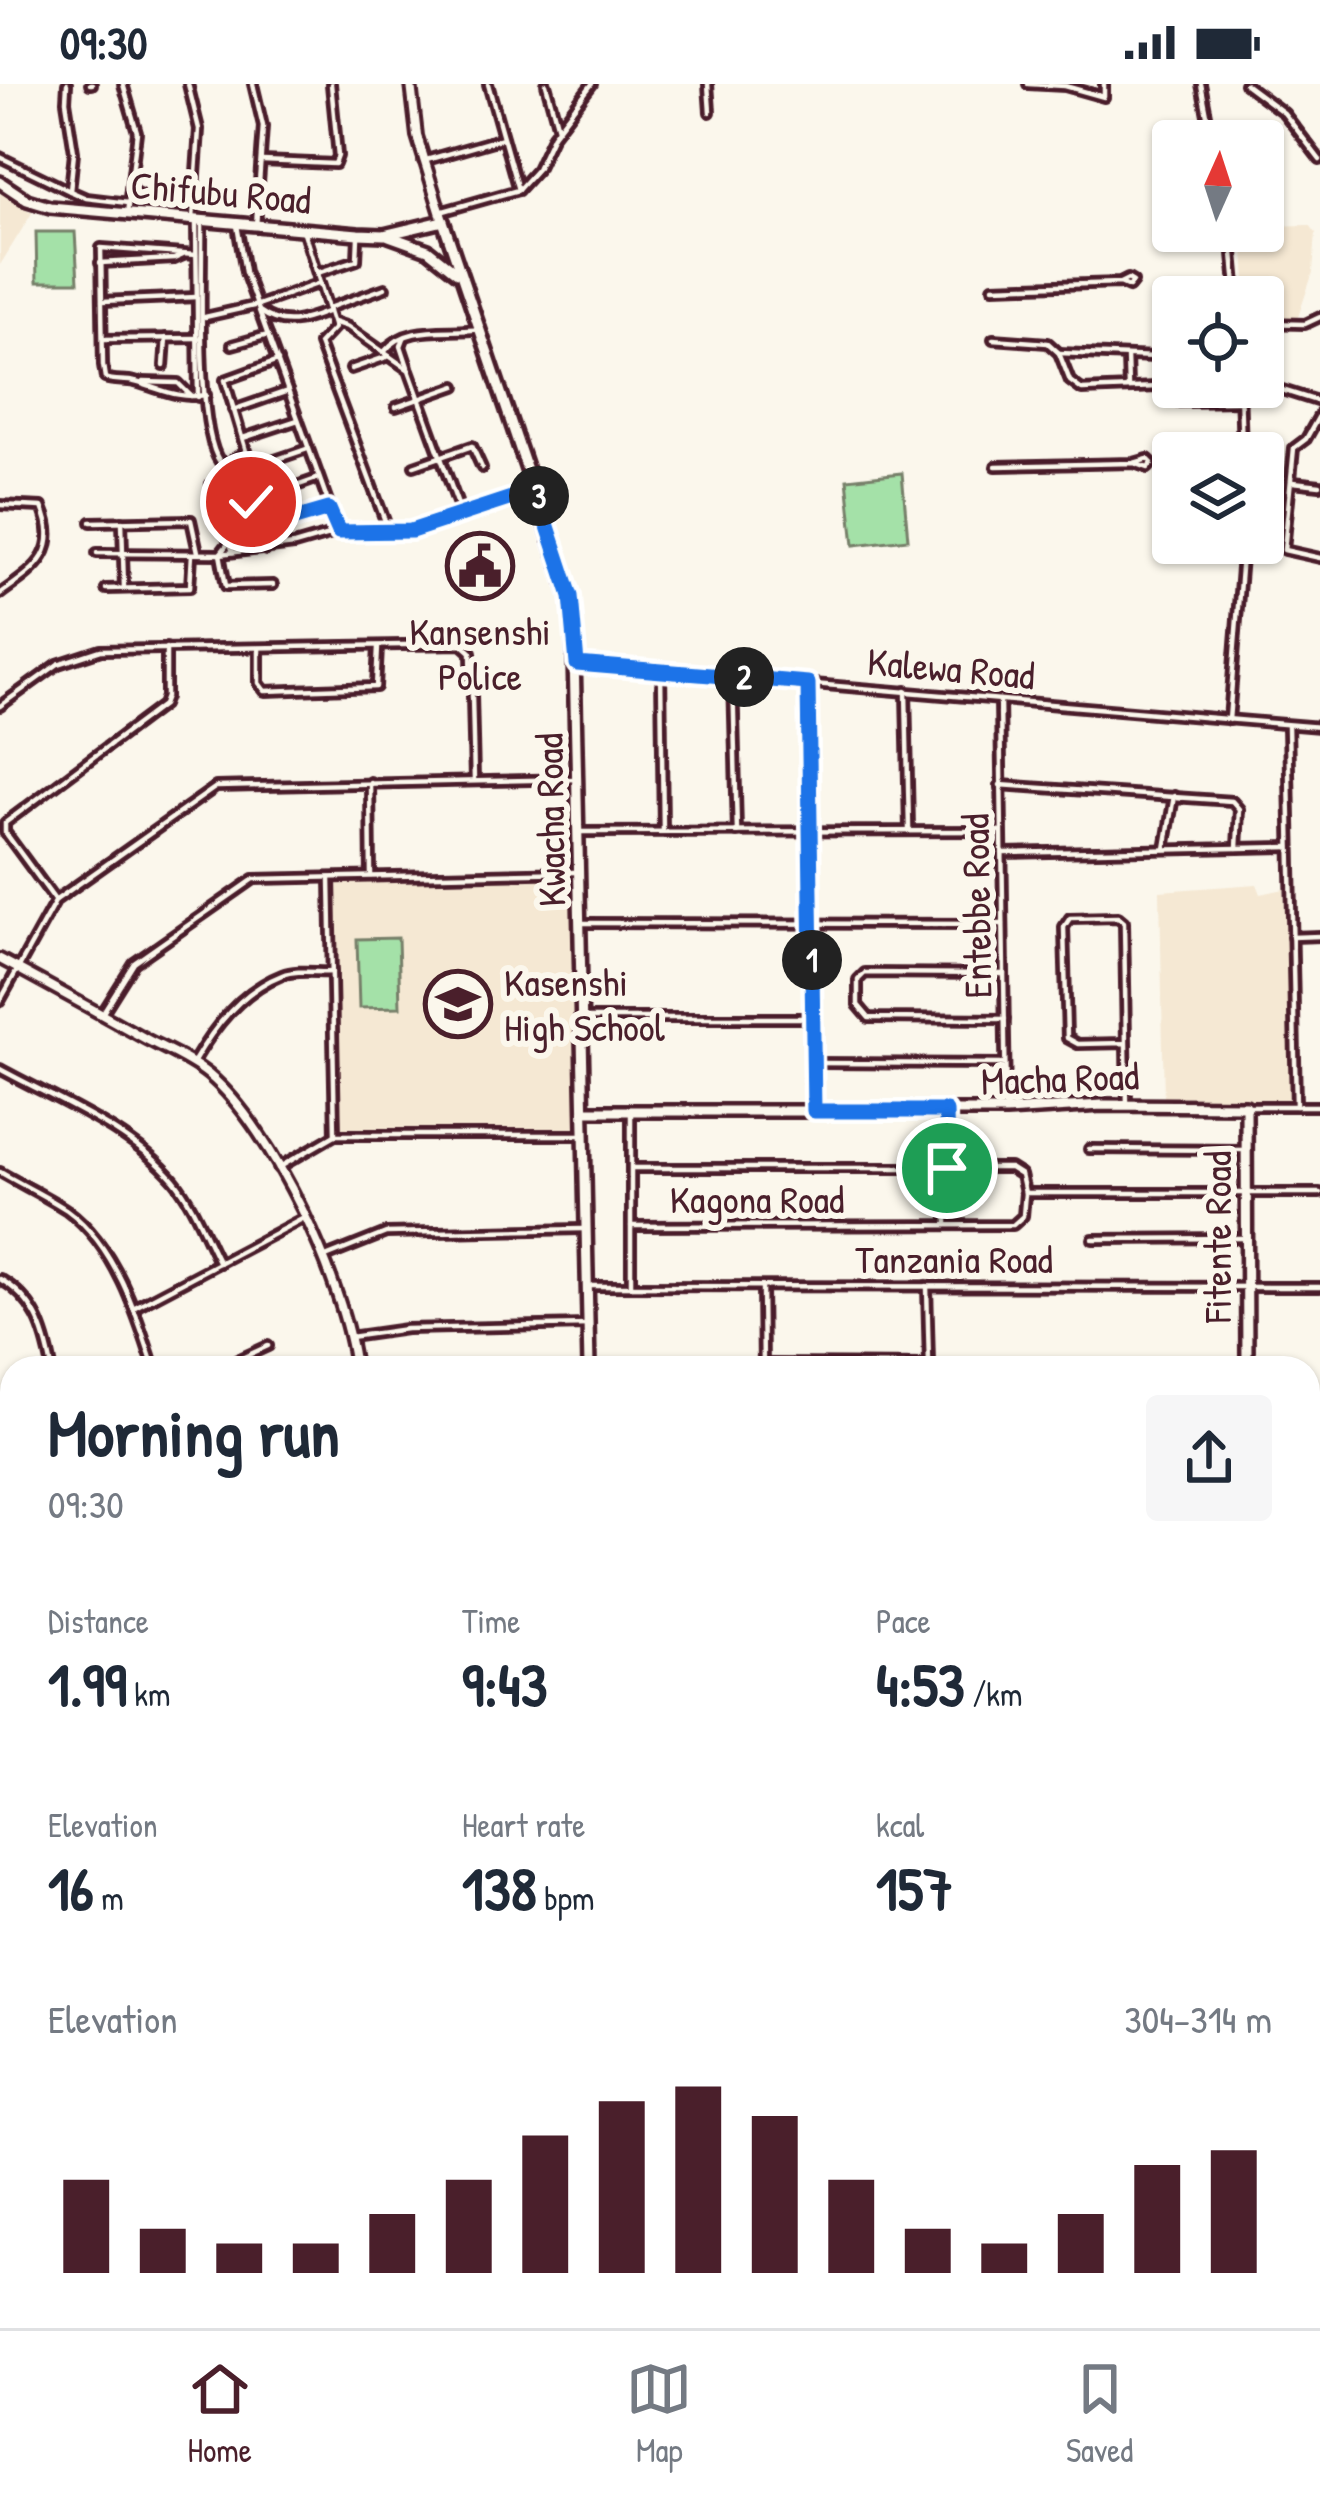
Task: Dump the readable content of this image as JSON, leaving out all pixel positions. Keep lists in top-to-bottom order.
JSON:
{
  "streets": {
    "main road": [
      "Chifubu Road",
      "Kwacha Road",
      "Macha Road",
      "Fitente Road"
    ],
    "street": [
      "Kalewa Road",
      "Entebbe Road",
      "Kagona Road",
      "Tanzania Road"
    ]
  },
  "crossings": [
    ["Chifubu Road", "Kwacha Road"],
    ["Kalewa Road", "Kwacha Road"],
    ["Kalewa Road", "Entebbe Road"],
    ["Kwacha Road", "Macha Road"],
    ["Kwacha Road", "Tanzania Road"],
    ["Entebbe Road", "Macha Road"],
    ["Macha Road", "Fitente Road"],
    ["Fitente Road", "Tanzania Road"]
  ],
  "places": {
    "public building": ["Kansenshi Police"],
    "school or university": ["Kasenshi High School"]
  },
  "north": "top",
  "page": {
    "status": "09:30",
    "pins": ["3", "2", "1"],
    "heading": ["Morning run", "09:30"],
    "stats": [
      ["Distance", "1.99 km"],
      ["Time", "9:43"],
      ["Pace", "4:53 /km"],
      ["Elevation", "16 m"],
      ["Heart rate", "138 bpm"],
      ["kcal", "157"]
    ],
    "chart": ["Elevation", "304–314 m"],
    "tabs": ["Home", "Map", "Saved"]
  }
}
